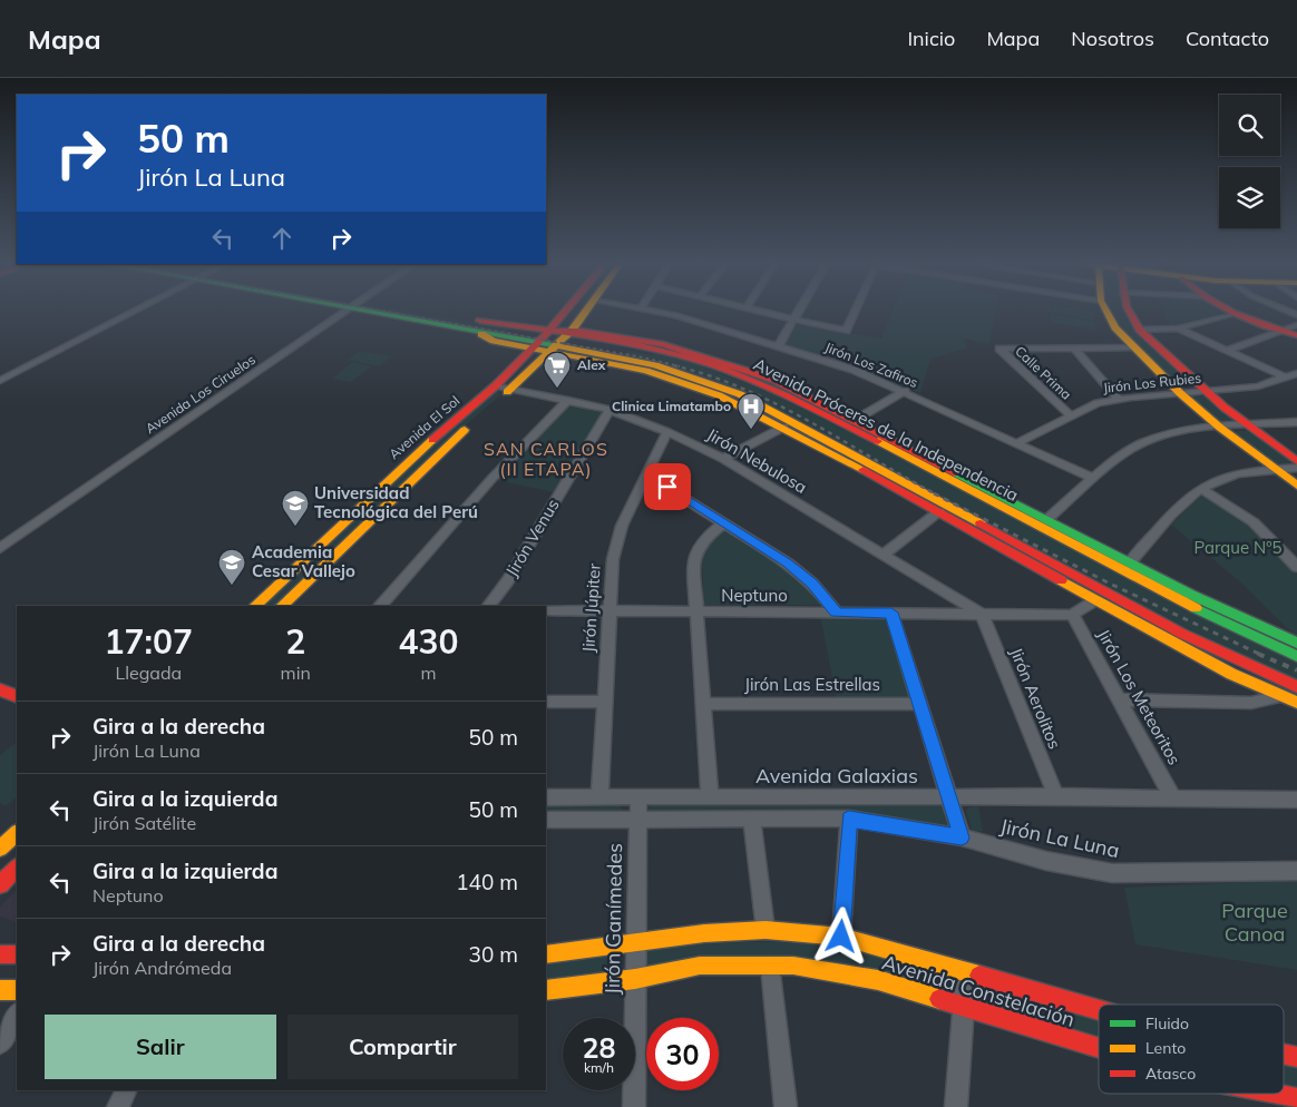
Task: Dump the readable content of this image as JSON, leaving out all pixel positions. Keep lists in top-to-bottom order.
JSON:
{
  "streets": {
    "main road": ["Avenida El Sol", "Avenida Próceres de la Independencia", "Avenida Constelación"],
    "street": [
      "Jirón Los Zafiros",
      "Calle Prima",
      "Jirón Los Rubies",
      "Avenida Los Ciruelos",
      "Jirón Nebulosa",
      "Jirón Venus",
      "Neptuno",
      "Jirón Júpiter",
      "Jirón Las Estrellas",
      "Jirón Los Meteoritos",
      "Jirón Aerolitos",
      "Avenida Galaxias",
      "Jirón La Luna",
      "Jirón Ganímedes"
    ]
  },
  "crossings": [
    ["Jirón Los Zafiros", "Jirón Los Rubies"],
    ["Calle Prima", "Jirón Los Rubies"],
    ["Avenida El Sol", "Avenida Próceres de la Independencia"],
    ["Avenida El Sol", "Jirón Nebulosa"],
    ["Jirón Nebulosa", "Jirón Venus"],
    ["Jirón Nebulosa", "Neptuno"],
    ["Jirón Nebulosa", "Jirón Júpiter"],
    ["Jirón Nebulosa", "Jirón Aerolitos"],
    ["Neptuno", "Jirón Júpiter"],
    ["Neptuno", "Jirón Los Meteoritos"],
    ["Neptuno", "Jirón Aerolitos"],
    ["Jirón Júpiter", "Avenida Galaxias"],
    ["Jirón Los Meteoritos", "Avenida Galaxias"],
    ["Jirón Aerolitos", "Avenida Galaxias"],
    ["Avenida Galaxias", "Jirón Ganímedes"],
    ["Jirón Ganímedes", "Avenida Constelación"]
  ],
  "districts": ["SAN CARLOS (II ETAPA)"],
  "parks": ["Parque Nº5", "Parque Canoa"],
  "places": {
    "supermarket": ["Alex"],
    "hospital": ["Clinica Limatambo"],
    "school or university": ["Universidad Tecnológica del Perú", "Academia Cesar Vallejo"]
  },
  "legend": ["Fluido", "Lento", "Atasco"],
  "page": {
    "header": "Mapa",
    "nav": [
      "Inicio",
      "Mapa",
      "Nosotros",
      "Contacto"
    ],
    "turn": ["50 m", "Jirón La Luna"],
    "eta": [
      "17:07",
      "Llegada",
      "2",
      "min",
      "430",
      "m"
    ],
    "list": [
      {
        "name": "Gira a la derecha",
        "note": "Jirón La Luna",
        "value": "50 m"
      },
      {
        "name": "Gira a la izquierda",
        "note": "Jirón Satélite",
        "value": "50 m"
      },
      {
        "name": "Gira a la izquierda",
        "note": "Neptuno",
        "value": "140 m"
      },
      {
        "name": "Gira a la derecha",
        "note": "Jirón Andrómeda",
        "value": "30 m"
      }
    ],
    "buttons": ["Salir", "Compartir"],
    "speed": "28 km/h",
    "limit": "30"
  }
}
